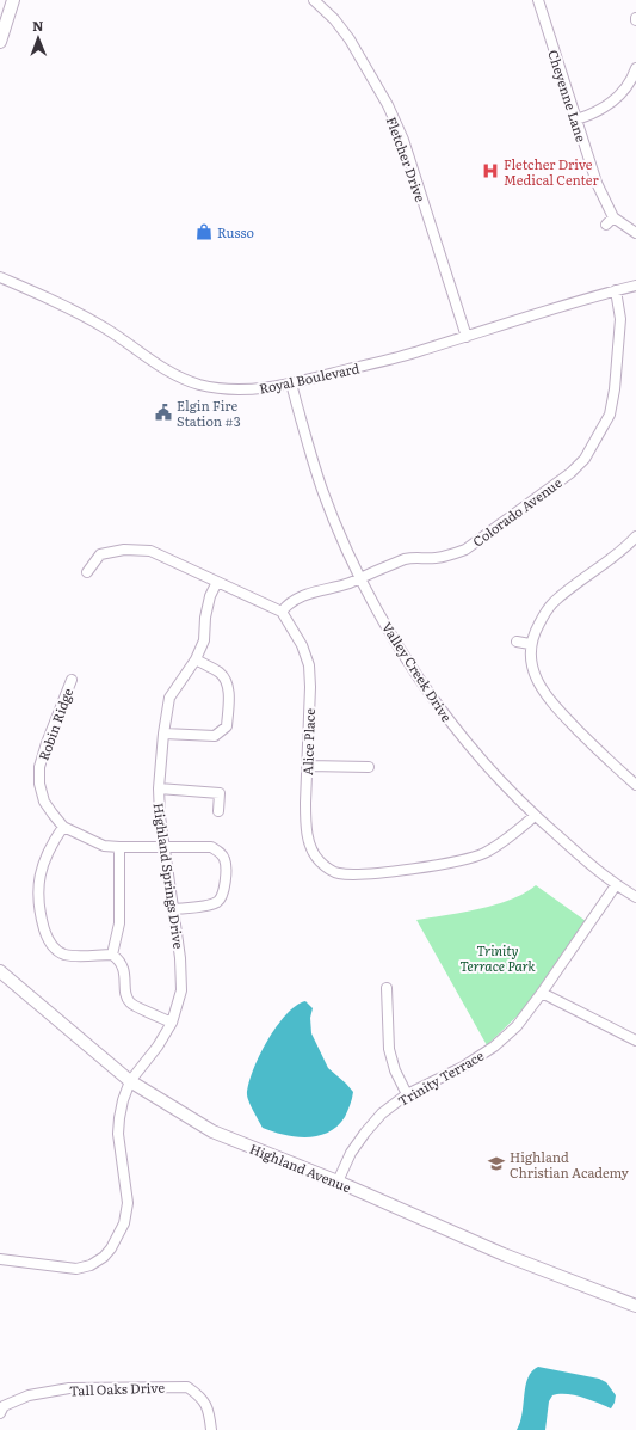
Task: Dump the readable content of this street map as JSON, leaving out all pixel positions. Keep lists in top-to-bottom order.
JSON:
{
  "streets": {
    "main road": ["Highland Avenue"],
    "street": [
      "Cheyenne Lane",
      "Fletcher Drive",
      "Royal Boulevard",
      "Colorado Avenue",
      "Valley Creek Drive",
      "Robin Ridge",
      "Alice Place",
      "Highland Springs Drive",
      "Trinity Terrace",
      "Tall Oaks Drive"
    ]
  },
  "crossings": [
    ["Fletcher Drive", "Royal Boulevard"],
    ["Royal Boulevard", "Colorado Avenue"],
    ["Royal Boulevard", "Valley Creek Drive"],
    ["Colorado Avenue", "Valley Creek Drive"],
    ["Colorado Avenue", "Alice Place"],
    ["Valley Creek Drive", "Alice Place"],
    ["Valley Creek Drive", "Trinity Terrace"],
    ["Robin Ridge", "Highland Springs Drive"],
    ["Highland Springs Drive", "Highland Avenue"],
    ["Trinity Terrace", "Highland Avenue"]
  ],
  "parks": ["Trinity Terrace Park"],
  "places": {
    "hospital": ["Fletcher Drive Medical Center"],
    "shop": ["Russo"],
    "public building": ["Elgin Fire Station #3"],
    "school or university": ["Highland Christian Academy"]
  },
  "north": "top"
}
